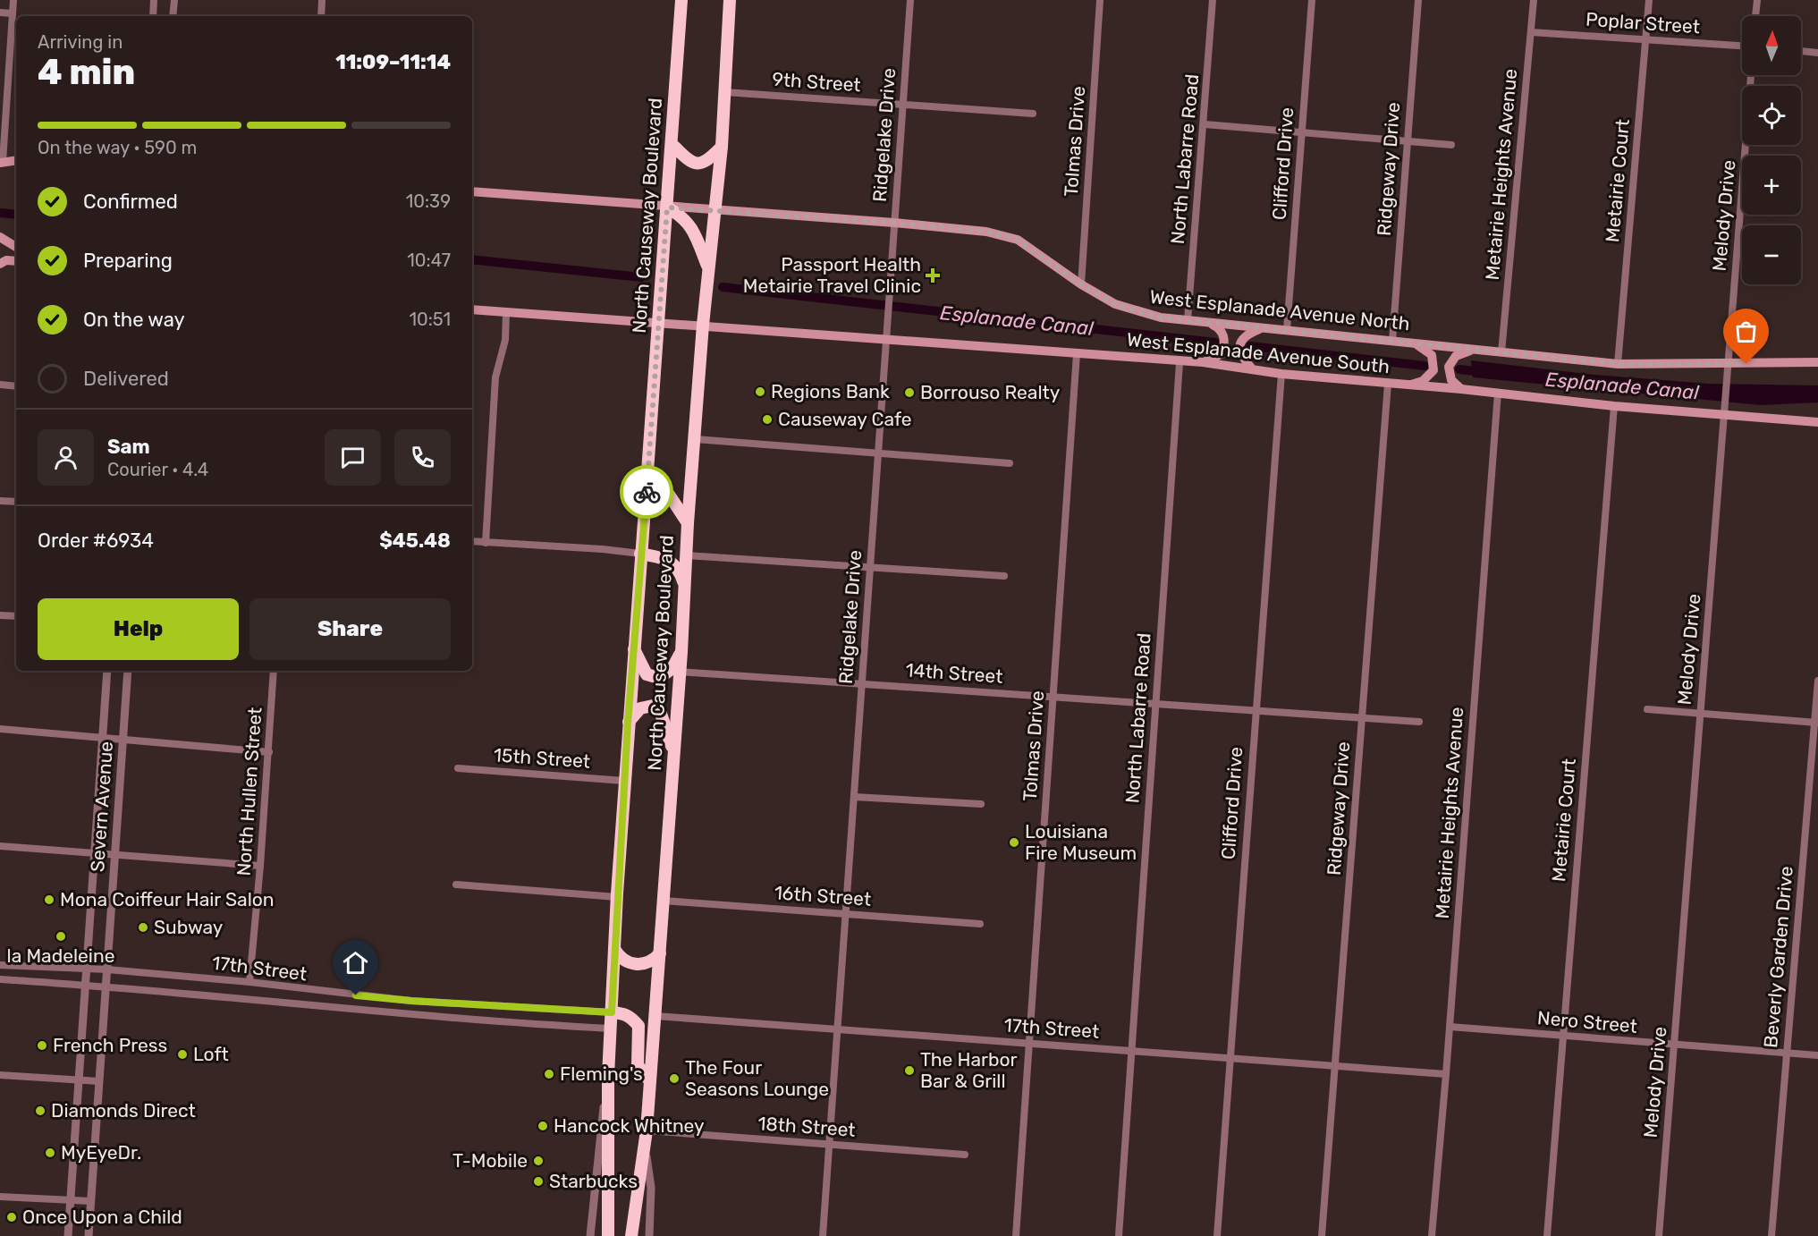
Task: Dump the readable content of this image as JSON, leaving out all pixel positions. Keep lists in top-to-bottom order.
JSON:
{
  "streets": {
    "highway": ["North Causeway Boulevard"],
    "main road": ["West Esplanade Avenue North", "West Esplanade Avenue South"],
    "street": [
      "Poplar Street",
      "9th Street",
      "Ridgelake Drive",
      "Tolmas Drive",
      "North Labarre Road",
      "Clifford Drive",
      "Ridgeway Drive",
      "Metairie Heights Avenue",
      "Metairie Court",
      "Melody Drive",
      "14th Street",
      "15th Street",
      "North Hullen Street",
      "Severn Avenue",
      "16th Street",
      "Beverly Garden Drive",
      "17th Street",
      "Nero Street",
      "18th Street"
    ]
  },
  "crossings": [
    ["Poplar Street", "Metairie Heights Avenue"],
    ["Poplar Street", "Metairie Court"],
    ["9th Street", "Ridgelake Drive"],
    ["9th Street", "North Causeway Boulevard"],
    ["Ridgelake Drive", "West Esplanade Avenue North"],
    ["Ridgelake Drive", "West Esplanade Avenue South"],
    ["Ridgelake Drive", "14th Street"],
    ["Ridgelake Drive", "16th Street"],
    ["Ridgelake Drive", "17th Street"],
    ["Ridgelake Drive", "18th Street"],
    ["Tolmas Drive", "West Esplanade Avenue North"],
    ["Tolmas Drive", "West Esplanade Avenue South"],
    ["Tolmas Drive", "14th Street"],
    ["Tolmas Drive", "17th Street"],
    ["North Labarre Road", "West Esplanade Avenue North"],
    ["North Labarre Road", "West Esplanade Avenue South"],
    ["North Labarre Road", "14th Street"],
    ["North Labarre Road", "17th Street"],
    ["Clifford Drive", "West Esplanade Avenue North"],
    ["Clifford Drive", "West Esplanade Avenue South"],
    ["Clifford Drive", "14th Street"],
    ["Clifford Drive", "17th Street"],
    ["Ridgeway Drive", "West Esplanade Avenue North"],
    ["Ridgeway Drive", "West Esplanade Avenue South"],
    ["Ridgeway Drive", "14th Street"],
    ["Ridgeway Drive", "17th Street"],
    ["Metairie Heights Avenue", "West Esplanade Avenue North"],
    ["Metairie Heights Avenue", "West Esplanade Avenue South"],
    ["Metairie Heights Avenue", "17th Street"],
    ["Metairie Heights Avenue", "Nero Street"],
    ["Metairie Court", "West Esplanade Avenue North"],
    ["Metairie Court", "West Esplanade Avenue South"],
    ["Metairie Court", "Nero Street"],
    ["North Causeway Boulevard", "West Esplanade Avenue North"],
    ["North Causeway Boulevard", "West Esplanade Avenue South"],
    ["North Causeway Boulevard", "14th Street"],
    ["North Causeway Boulevard", "15th Street"],
    ["North Causeway Boulevard", "16th Street"],
    ["North Causeway Boulevard", "17th Street"],
    ["North Causeway Boulevard", "18th Street"],
    ["Melody Drive", "West Esplanade Avenue North"],
    ["Melody Drive", "West Esplanade Avenue South"],
    ["Melody Drive", "Nero Street"],
    ["North Hullen Street", "17th Street"],
    ["Severn Avenue", "17th Street"],
    ["Beverly Garden Drive", "Nero Street"]
  ],
  "water": ["Esplanade Canal"],
  "places": {
    "health": ["Passport Health Metairie Travel Clinic"],
    "other": [
      "Regions Bank",
      "Borrouso Realty",
      "Causeway Cafe",
      "Louisiana Fire Museum",
      "Mona Coiffeur Hair Salon",
      "Subway",
      "la Madeleine",
      "French Press",
      "Loft",
      "The Harbor Bar & Grill",
      "Fleming's",
      "The Four Seasons Lounge",
      "Diamonds Direct",
      "Hancock Whitney",
      "MyEyeDr.",
      "T-Mobile",
      "Starbucks",
      "Once Upon a Child"
    ]
  },
  "north": "top",
  "page": {
    "map_buttons": ["+", "−"],
    "heading": ["4 min", "Arriving in", "11:09–11:14"],
    "panel": [
      "Sam",
      "Courier · 4.4",
      "Order #6934",
      "$45.48"
    ],
    "bar": "On the way · 590 m",
    "list": [
      ["Confirmed", "10:39"],
      ["Preparing", "10:47"],
      ["On the way", "10:51"],
      "Delivered"
    ],
    "buttons": ["Help", "Share"]
  }
}
